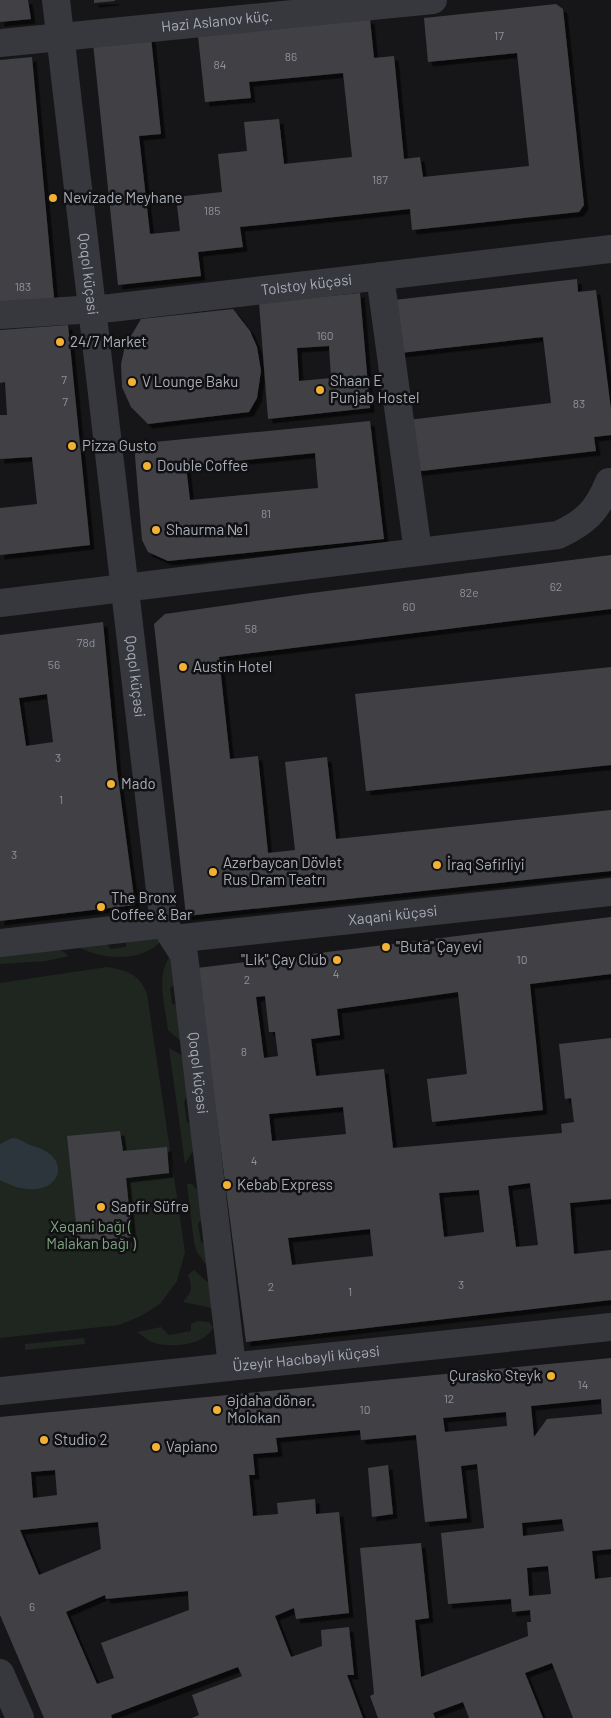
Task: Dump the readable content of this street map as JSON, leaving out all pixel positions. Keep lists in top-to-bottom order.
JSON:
{
  "streets": {
    "street": [
      "Həzi Aslanov küç.",
      "Qoqol küçəsi",
      "Tolstoy küçəsi",
      "Xaqani küçəsi",
      "Üzeyir Hacıbəyli küçəsi"
    ]
  },
  "crossings": [
    ["Həzi Aslanov küç.", "Qoqol küçəsi"],
    ["Qoqol küçəsi", "Tolstoy küçəsi"],
    ["Qoqol küçəsi", "Xaqani küçəsi"],
    ["Qoqol küçəsi", "Üzeyir Hacıbəyli küçəsi"]
  ],
  "parks": ["Xəqani bağı ( Malakan bağı )"],
  "places": [
    "Nevizade Meyhane",
    "24/7 Market",
    "V Lounge Baku",
    "Shaan E Punjab Hostel",
    "Pizza Gusto",
    "Double Coffee",
    "Shaurma №1",
    "Austin Hotel",
    "Mado",
    "İraq Səfirliyi",
    "Azərbaycan Dövlət Rus Dram Teatrı",
    "The Bronx Coffee & Bar",
    "\"Buta\" Çay evi",
    "\"Lik\" Çay Club",
    "Kebab Express",
    "Sapfir Süfrə",
    "Çurasko Steyk",
    "Əjdaha dönər. Molokan",
    "Studio 2",
    "Vapiano"
  ],
  "house_numbers": [
    "17",
    "86",
    "84",
    "187",
    "185",
    "183",
    "160",
    "7",
    "7",
    "83",
    "81",
    "62",
    "82e",
    "60",
    "58",
    "78d",
    "56",
    "3",
    "1",
    "3",
    "10",
    "4",
    "2",
    "8",
    "4",
    "3",
    "2",
    "1",
    "14",
    "12",
    "10",
    "6"
  ]
}
